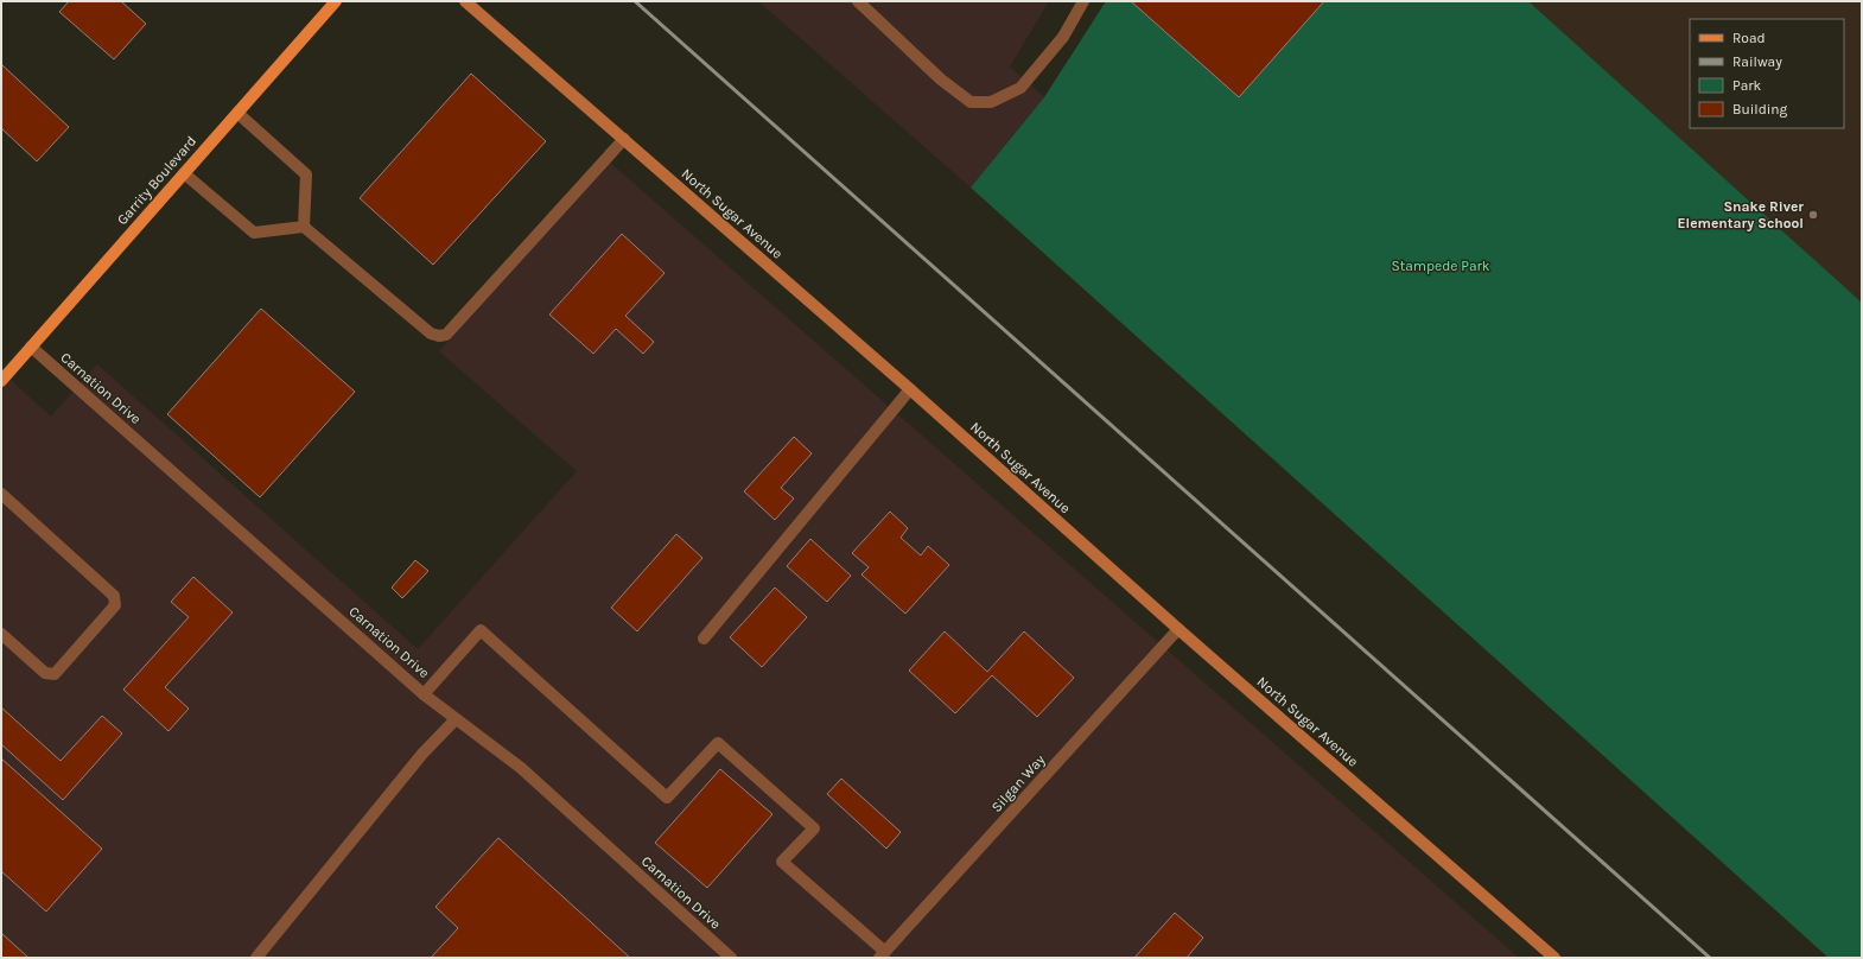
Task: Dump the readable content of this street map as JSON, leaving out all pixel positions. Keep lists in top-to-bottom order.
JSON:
{
  "streets": {
    "main road": ["Garrity Boulevard"],
    "street": ["North Sugar Avenue", "Carnation Drive", "Silgan Way"]
  },
  "crossings": [
    ["Garrity Boulevard", "Carnation Drive"],
    ["North Sugar Avenue", "Silgan Way"]
  ],
  "parks": ["Stampede Park"],
  "places": ["Snake River Elementary School"],
  "legend": [
    "Road",
    "Railway",
    "Park",
    "Building"
  ]
}
